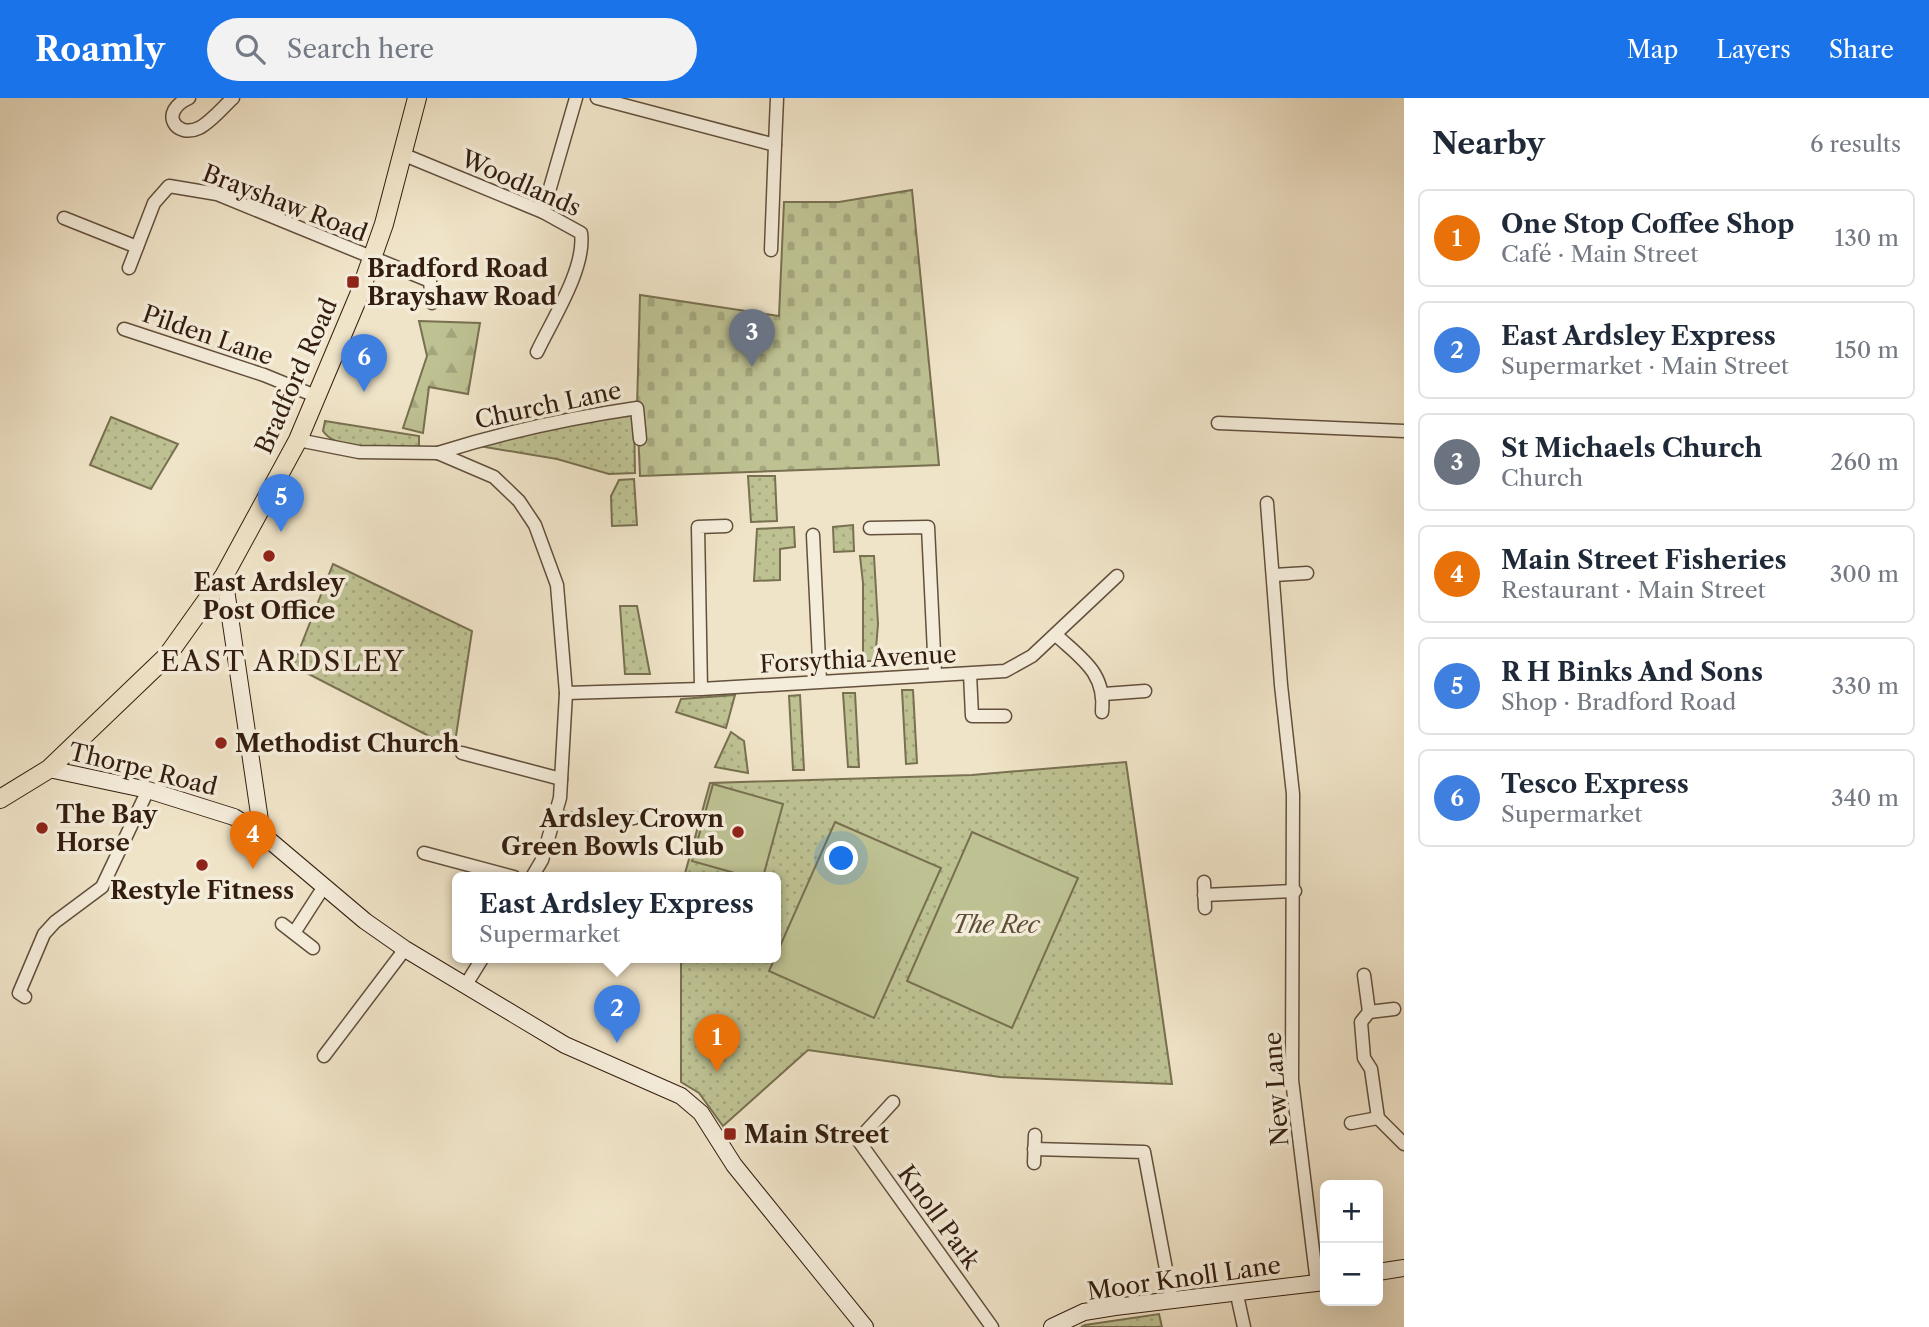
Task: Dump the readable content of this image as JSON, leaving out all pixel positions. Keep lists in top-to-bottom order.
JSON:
{
  "streets": {
    "main road": ["Bradford Road"],
    "street": [
      "Woodlands",
      "Brayshaw Road",
      "Pilden Lane",
      "Church Lane",
      "Forsythia Avenue",
      "Thorpe Road",
      "New Lane",
      "Knoll Park",
      "Moor Knoll Lane"
    ]
  },
  "crossings": [
    ["Woodlands", "Bradford Road"],
    ["Brayshaw Road", "Bradford Road"],
    ["Pilden Lane", "Bradford Road"],
    ["Bradford Road", "Thorpe Road"]
  ],
  "districts": ["EAST ARDSLEY"],
  "parks": ["The Rec"],
  "places": {
    "transit": ["Bradford Road Brayshaw Road", "Main Street"],
    "other": [
      "East Ardsley Post Office",
      "Methodist Church",
      "The Bay Horse",
      "Ardsley Crown Green Bowls Club",
      "Restyle Fitness"
    ]
  },
  "page": {
    "header": "Roamly",
    "search": "Search here",
    "nav": ["Map", "Layers", "Share"],
    "heading": ["Nearby", "6 results"],
    "list": [
      {
        "mark": "1",
        "name": "One Stop Coffee Shop",
        "note": "Café · Main Street",
        "value": "130 m"
      },
      {
        "mark": "2",
        "name": "East Ardsley Express",
        "note": "Supermarket · Main Street",
        "value": "150 m"
      },
      {
        "mark": "3",
        "name": "St Michaels Church",
        "note": "Church",
        "value": "260 m"
      },
      {
        "mark": "4",
        "name": "Main Street Fisheries",
        "note": "Restaurant · Main Street",
        "value": "300 m"
      },
      {
        "mark": "5",
        "name": "R H Binks And Sons",
        "note": "Shop · Bradford Road",
        "value": "330 m"
      },
      {
        "mark": "6",
        "name": "Tesco Express",
        "note": "Supermarket",
        "value": "340 m"
      }
    ],
    "pins": [
      "3",
      "6",
      "5",
      "4",
      "2",
      "1"
    ],
    "popup": ["East Ardsley Express", "Supermarket"],
    "map_buttons": ["+", "−"]
  }
}
